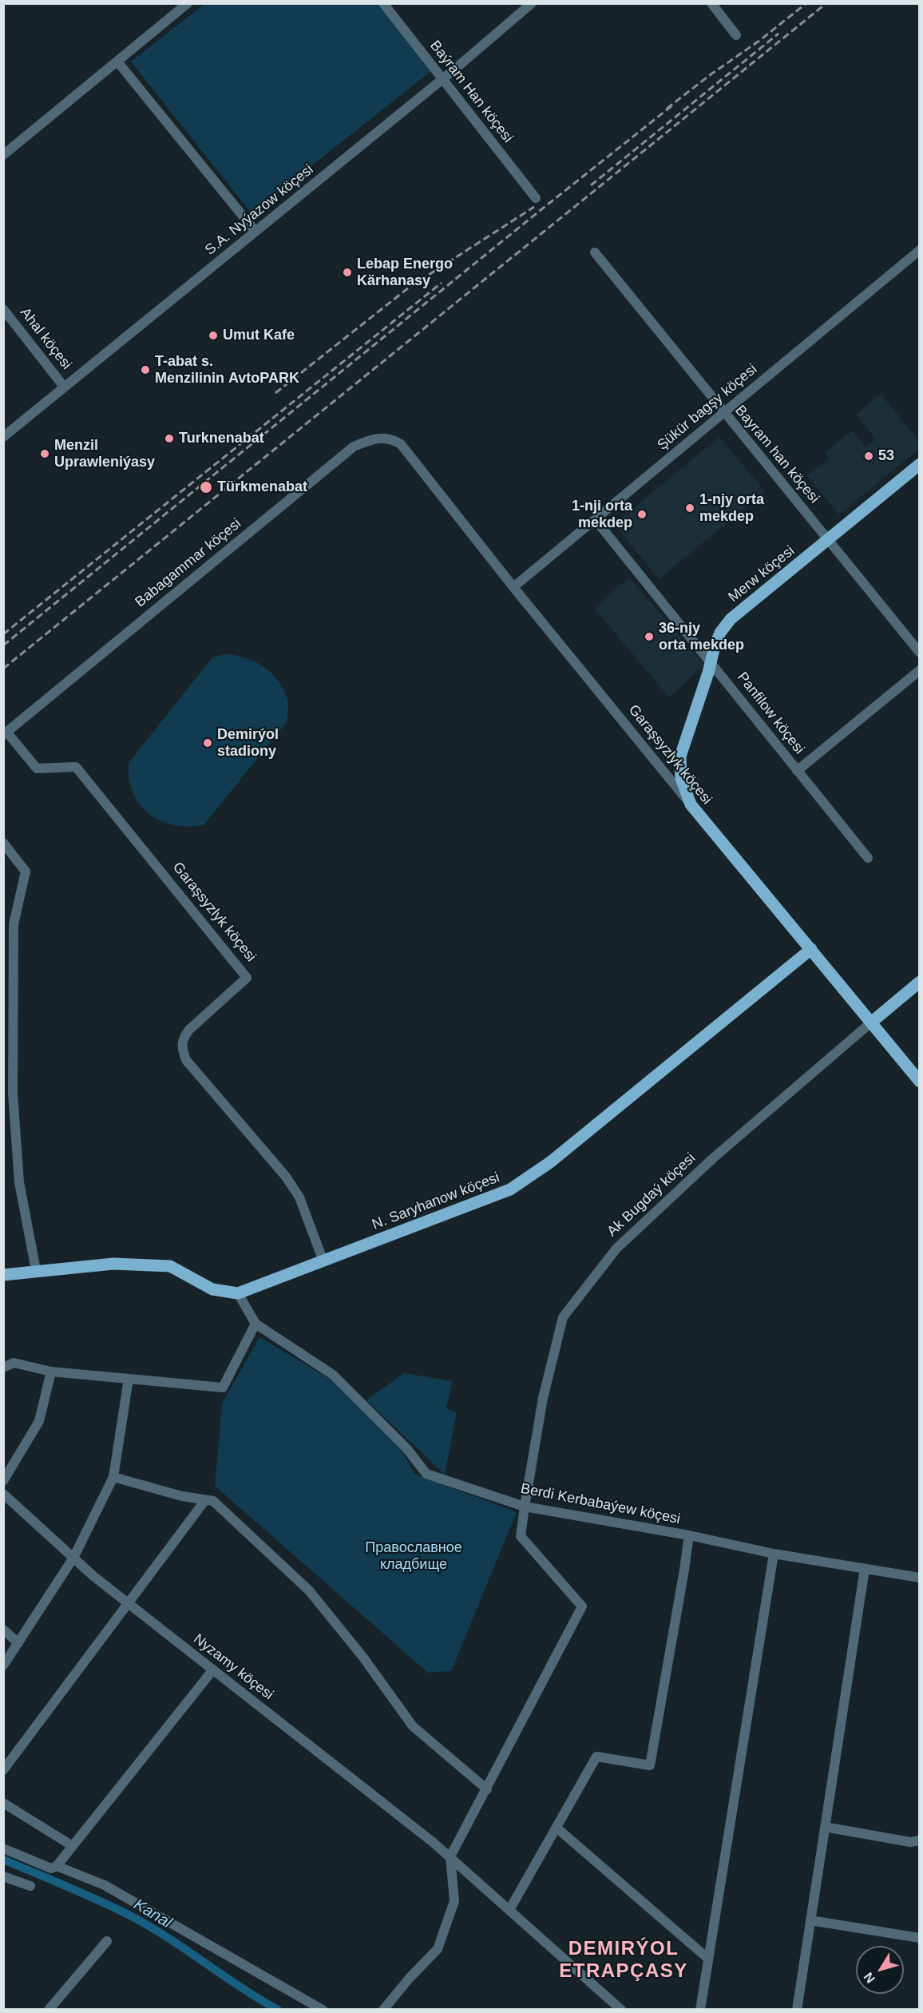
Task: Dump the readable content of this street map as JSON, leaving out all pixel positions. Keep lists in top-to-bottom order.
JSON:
{
  "streets": {
    "main road": [
      "Merw köçesi",
      "Garaşsyzlyk köçesi",
      "Ak Bugdaý köçesi",
      "N. Saryhanow köçesi"
    ],
    "street": [
      "Baýram Han köçesi",
      "S.A. Nyýazow köçesi",
      "Ahal köçesi",
      "Şükür bagşy köçesi",
      "Bayram han köçesi",
      "Babagammar köçesi",
      "Panfilow köçesi",
      "Berdi Kerbabaýew köçesi",
      "Nyzamy köçesi"
    ]
  },
  "crossings": [
    ["Baýram Han köçesi", "S.A. Nyýazow köçesi"],
    ["S.A. Nyýazow köçesi", "Ahal köçesi"],
    ["Şükür bagşy köçesi", "Bayram han köçesi"],
    ["Şükür bagşy köçesi", "Panfilow köçesi"],
    ["Şükür bagşy köçesi", "Garaşsyzlyk köçesi"],
    ["Bayram han köçesi", "Merw köçesi"],
    ["Babagammar köçesi", "Garaşsyzlyk köçesi"],
    ["Merw köçesi", "Panfilow köçesi"],
    ["Merw köçesi", "Garaşsyzlyk köçesi"],
    ["Garaşsyzlyk köçesi", "Ak Bugdaý köçesi"],
    ["Garaşsyzlyk köçesi", "N. Saryhanow köçesi"],
    ["Ak Bugdaý köçesi", "Berdi Kerbabaýew köçesi"],
    ["N. Saryhanow köçesi", "Berdi Kerbabaýew köçesi"]
  ],
  "districts": ["DEMIRÝOL ETRAPÇASY"],
  "water": ["Kanal"],
  "parks": ["Православное кладбище"],
  "places": [
    "Lebap Energo Kärhanasy",
    "Umut Kafe",
    "T-abat s. Menzilinin AvtoPARK",
    "Turknenabat",
    "Menzil Uprawleniýasy",
    "53",
    "Türkmenabat",
    "1-njy orta mekdep",
    "1-nji orta mekdep",
    "36-njy orta mekdep",
    "Demirýol stadiony"
  ],
  "north": "bottom left"
}
